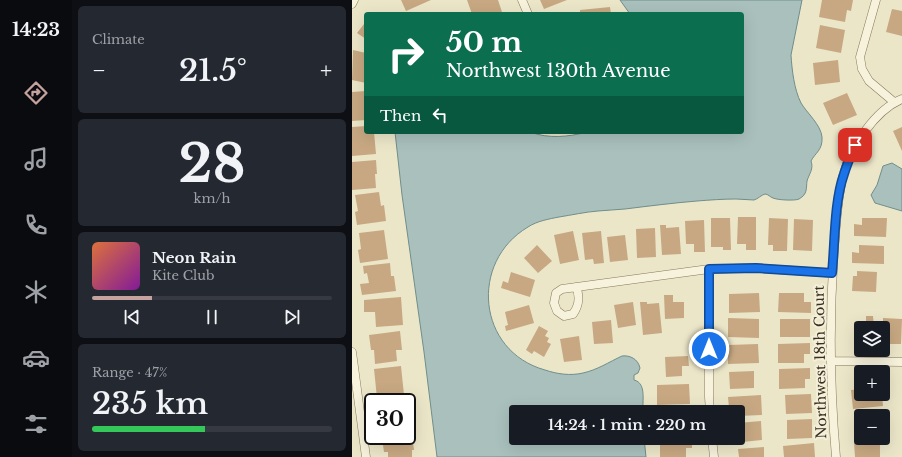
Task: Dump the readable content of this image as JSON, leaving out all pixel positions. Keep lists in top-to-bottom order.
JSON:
{
  "streets": {
    "street": ["Northwest 18th Court"]
  },
  "page": {
    "tabs": "14:23",
    "tile": [
      "Climate",
      ["28", "km/h"],
      ["Range · 47%", "235 km"]
    ],
    "turn": ["50 m", "Northwest 130th Avenue"],
    "heat": ["−", "21.5°", "+"],
    "then": "Then",
    "song": ["Neon Rain", "Kite Club"],
    "map_buttons": ["+", "−"],
    "limit": "30",
    "trip": "14:24 · 1 min · 220 m"
  }
}
